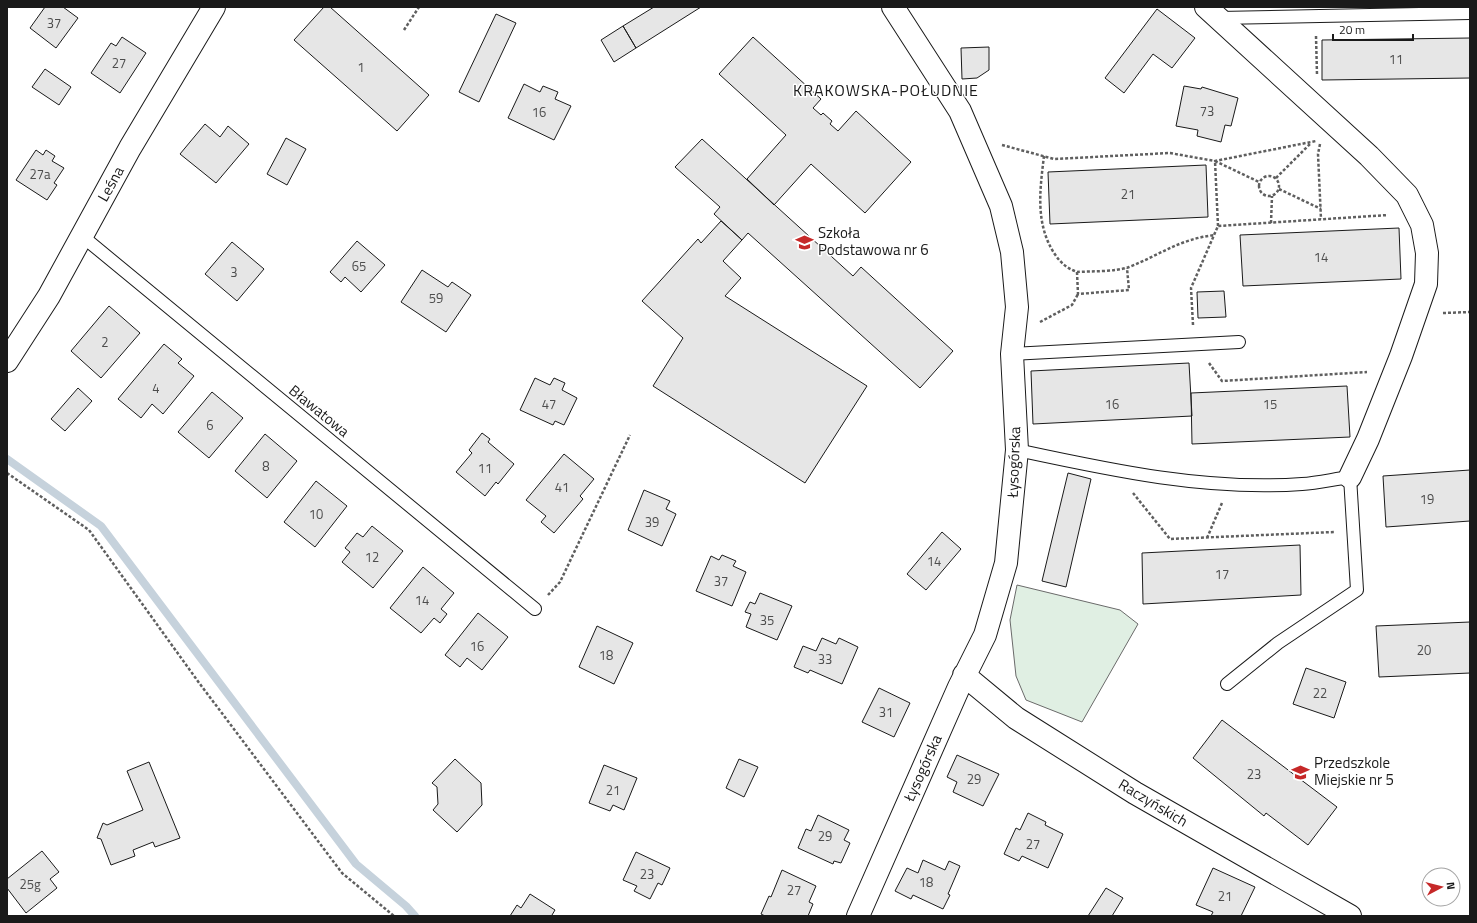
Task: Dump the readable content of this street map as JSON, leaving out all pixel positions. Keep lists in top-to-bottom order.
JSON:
{
  "streets": {
    "street": ["Leśna", "Łysogórska", "Raczyńskich"],
    "lane": ["Bławatowa"]
  },
  "crossings": [
    ["Leśna", "Bławatowa"],
    ["Łysogórska", "Raczyńskich"]
  ],
  "districts": ["KRAKOWSKA-POŁUDNIE"],
  "places": {
    "school or university": ["Szkoła Podstawowa nr 6", "Przedszkole Miejskie nr 5"]
  },
  "house_numbers": [
    "37",
    "11",
    "27",
    "1",
    "73",
    "16",
    "27a",
    "21",
    "14",
    "65",
    "3",
    "59",
    "2",
    "4",
    "47",
    "16",
    "15",
    "6",
    "8",
    "11",
    "41",
    "19",
    "10",
    "39",
    "12",
    "14",
    "17",
    "37",
    "14",
    "35",
    "16",
    "20",
    "18",
    "33",
    "22",
    "31",
    "23",
    "29",
    "21",
    "29",
    "27",
    "23",
    "18",
    "25g",
    "27",
    "21"
  ],
  "scale_bar": "20 m",
  "north": "right"
}
